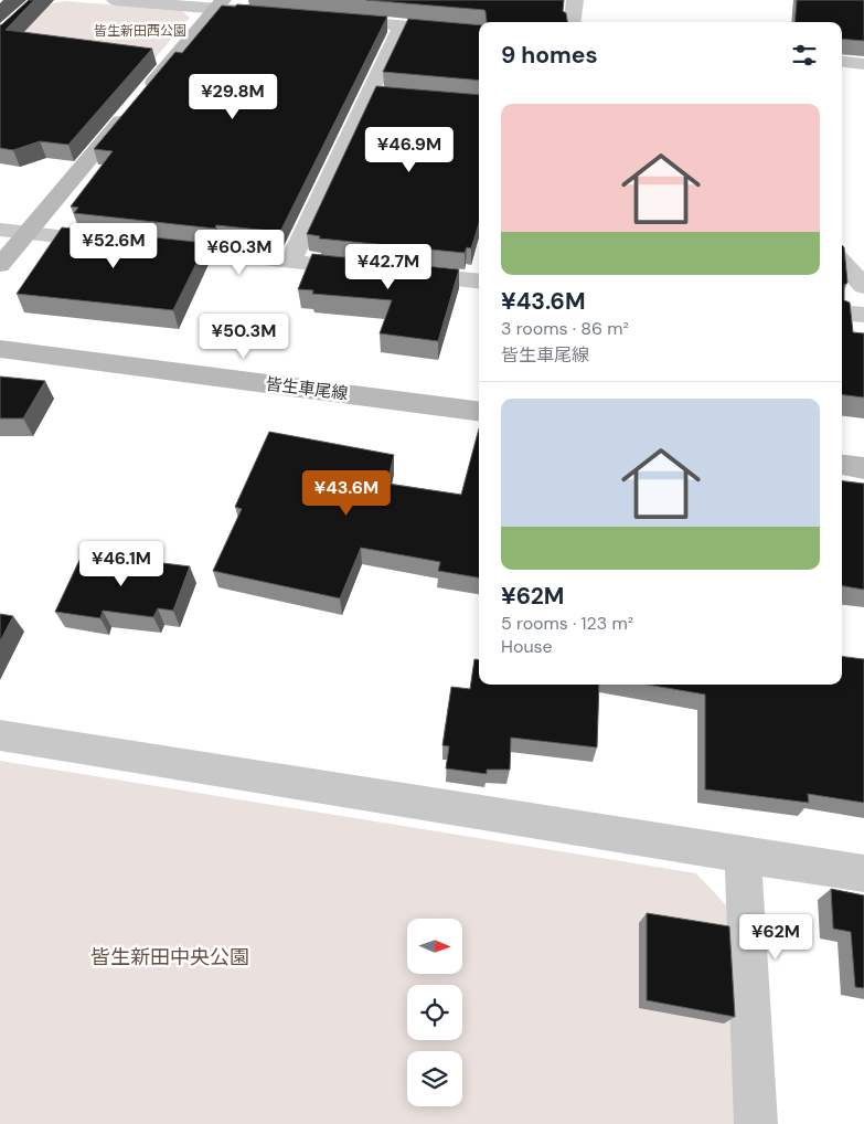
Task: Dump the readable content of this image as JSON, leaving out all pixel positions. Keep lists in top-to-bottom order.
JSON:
{
  "streets": {
    "street": ["皆生車尾線"]
  },
  "parks": ["皆生新田西公園", "皆生新田中央公園"],
  "north": "right",
  "page": {
    "heading": "9 homes",
    "price": [
      "¥29.8M",
      "¥46.9M",
      "¥52.6M",
      "¥60.3M",
      "¥42.7M",
      "¥50.3M",
      "¥43.6M",
      "¥46.1M",
      "¥62M"
    ],
    "list": [
      {
        "name": "¥43.6M",
        "note": "3 rooms · 86 m² · 皆生車尾線"
      },
      {
        "name": "¥62M",
        "note": "5 rooms · 123 m² · House"
      }
    ]
  }
}
